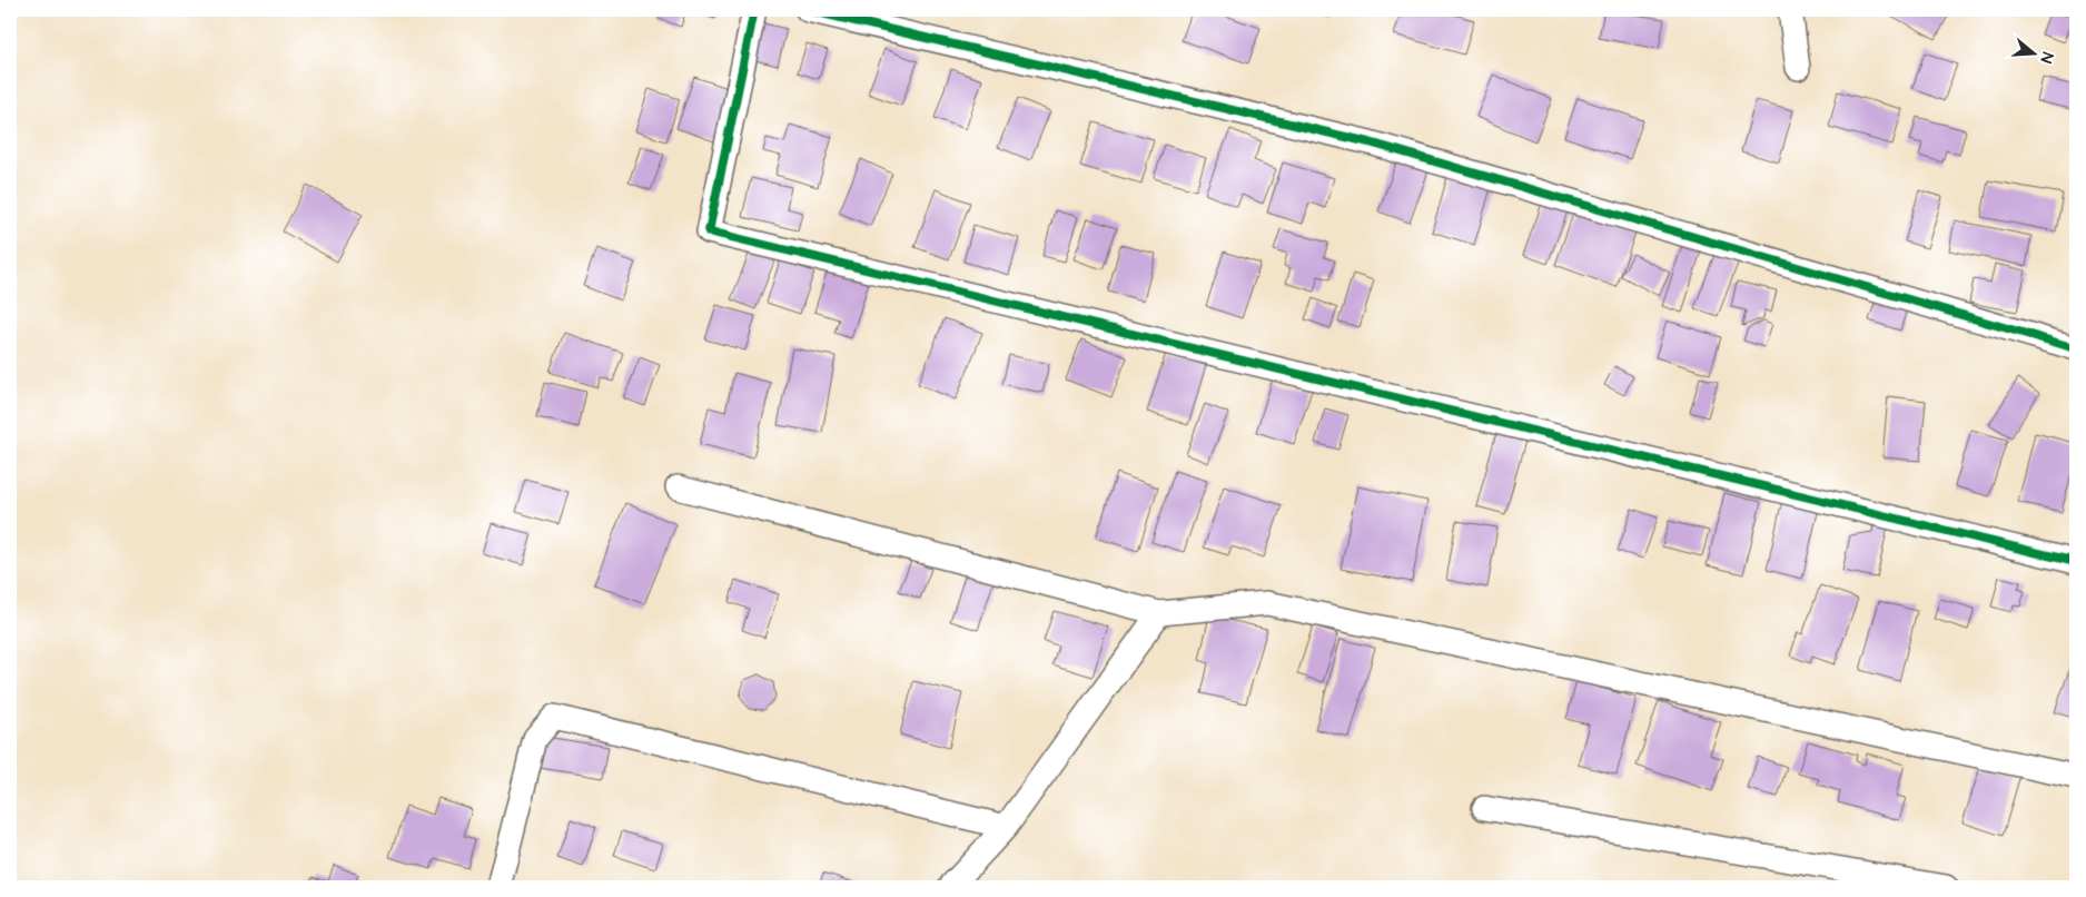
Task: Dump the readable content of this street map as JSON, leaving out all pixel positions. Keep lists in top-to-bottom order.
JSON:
{
  "north": "right"
}
